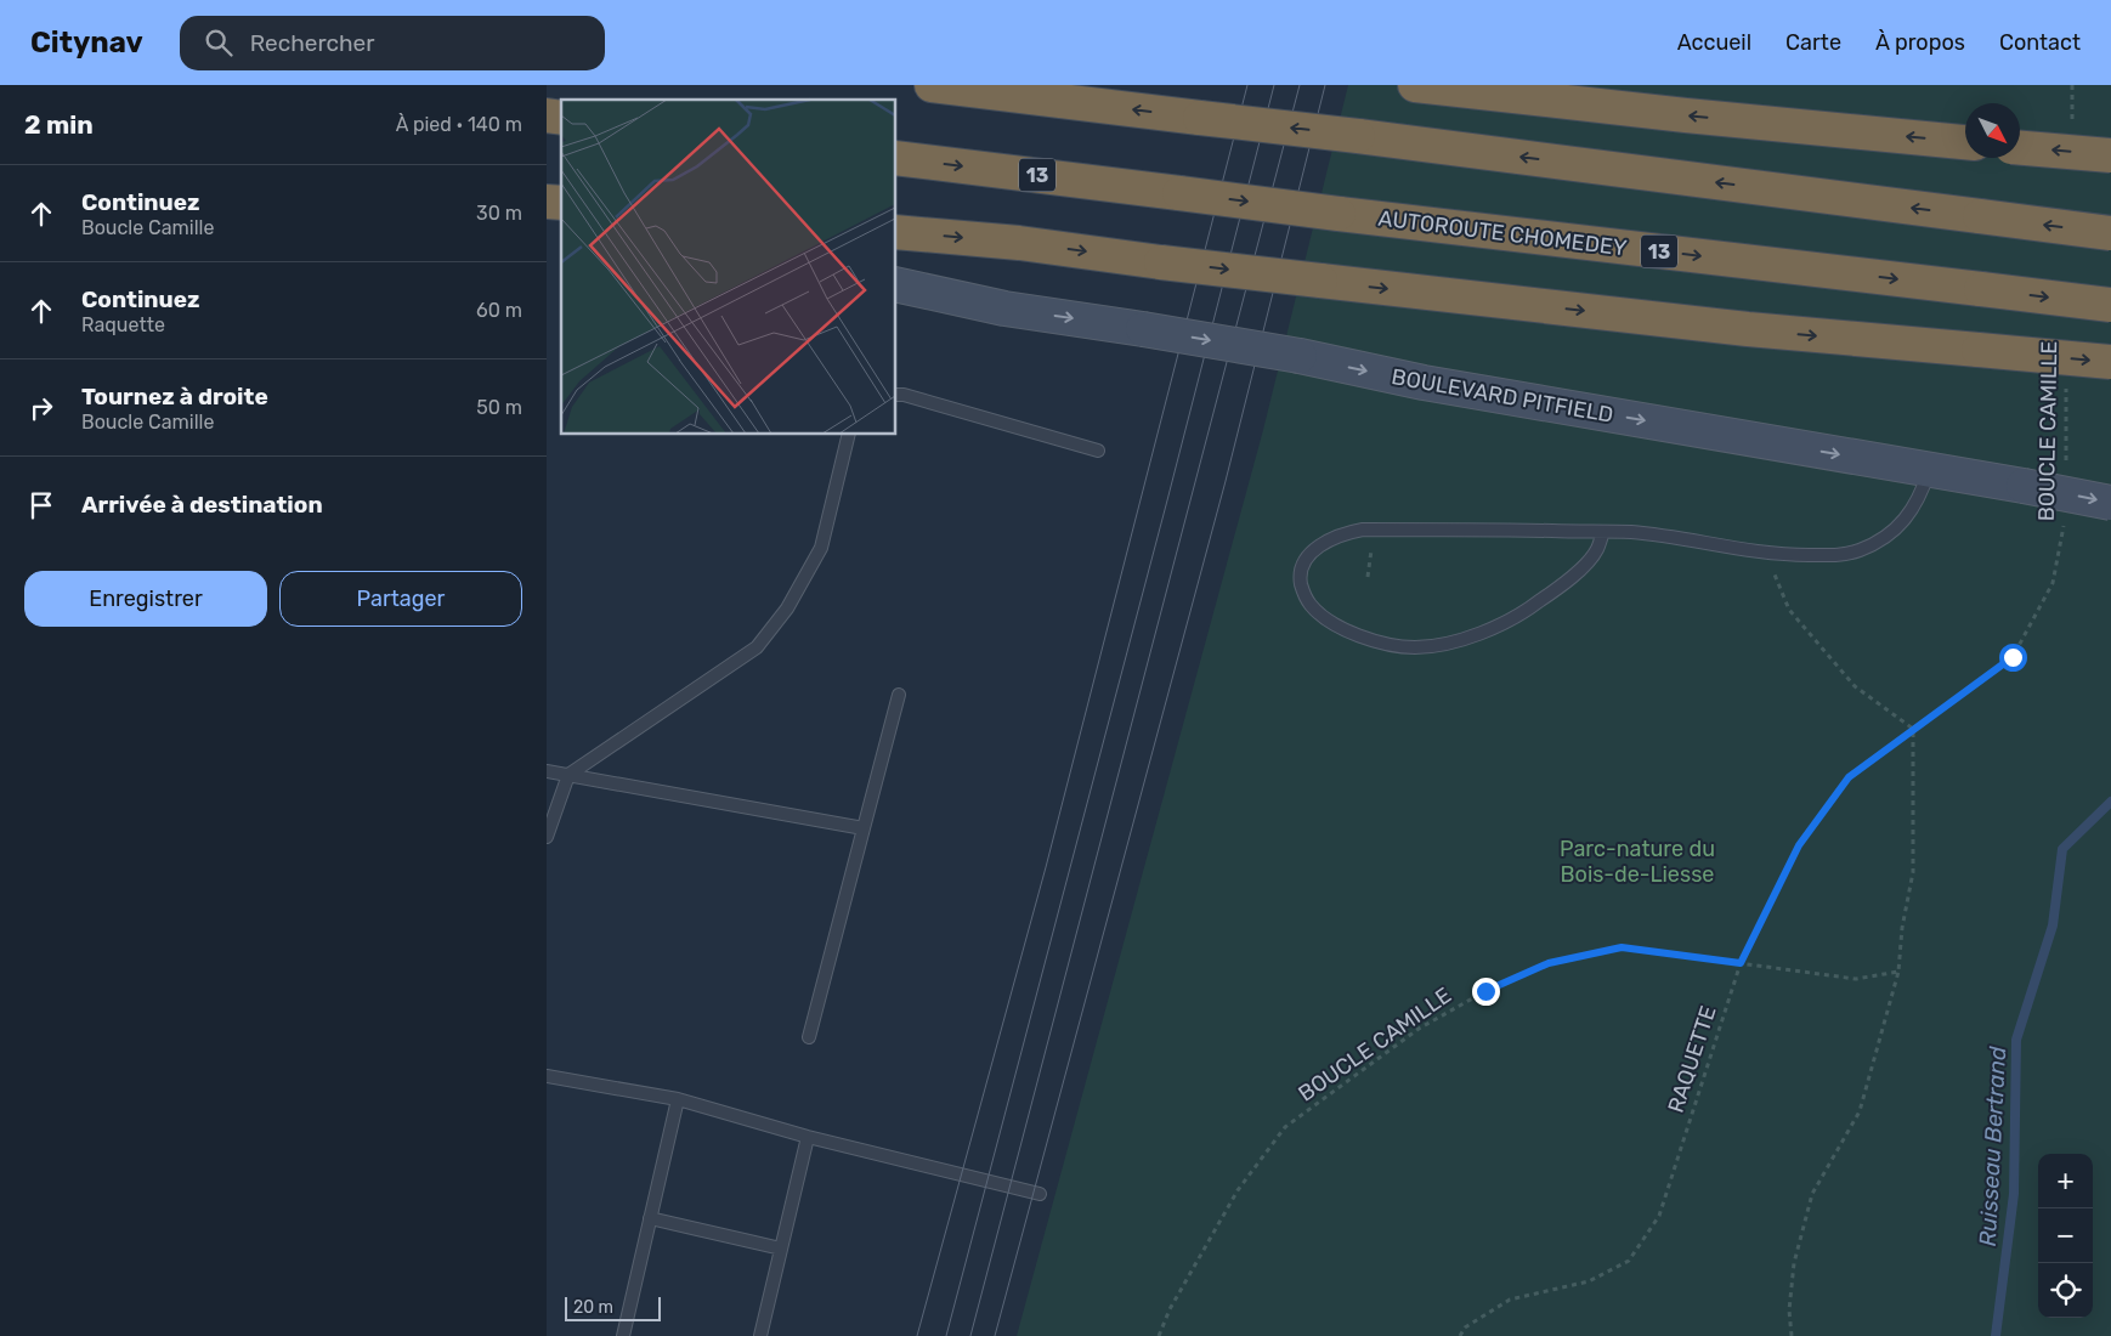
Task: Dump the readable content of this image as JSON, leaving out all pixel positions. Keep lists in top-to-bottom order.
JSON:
{
  "streets": {
    "highway": ["13", "AUTOROUTE CHOMEDEY"],
    "main road": ["BOULEVARD PITFIELD"],
    "path": ["BOUCLE CAMILLE", "RAQUETTE"]
  },
  "crossings": [
    ["BOUCLE CAMILLE", "RAQUETTE"]
  ],
  "one_way": ["BOULEVARD PITFIELD"],
  "water": ["Ruisseau Bertrand"],
  "parks": ["Parc-nature du Bois-de-Liesse"],
  "scale_bar": "20 m",
  "north": "bottom right",
  "page": {
    "header": "Citynav",
    "search": "Rechercher",
    "nav": [
      "Accueil",
      "Carte",
      "À propos",
      "Contact"
    ],
    "heading": ["2 min", "À pied · 140 m"],
    "list": [
      ["Continuez", "Boucle Camille", "30 m"],
      ["Continuez", "Raquette", "60 m"],
      ["Tournez à droite", "Boucle Camille", "50 m"],
      "Arrivée à destination"
    ],
    "buttons": ["Enregistrer", "Partager"],
    "map_buttons": ["+", "−"],
    "scale": "20 m"
  }
}
